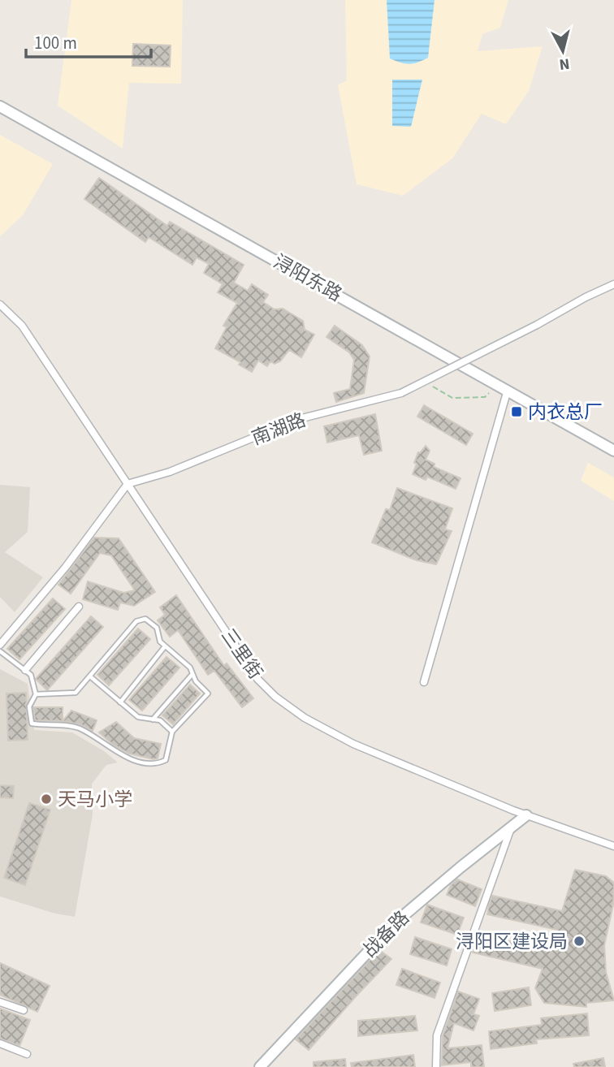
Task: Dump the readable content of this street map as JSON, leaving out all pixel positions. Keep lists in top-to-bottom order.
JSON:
{
  "streets": {
    "main road": ["浔阳东路", "战备路"],
    "street": ["南湖路", "三里街"]
  },
  "crossings": [
    ["南湖路", "三里街"],
    ["三里街", "战备路"]
  ],
  "places": {
    "transit": ["内衣总厂"],
    "other": ["天马小学", "浔阳区建设局"]
  },
  "scale_bar": "100 m",
  "north": "bottom"
}
